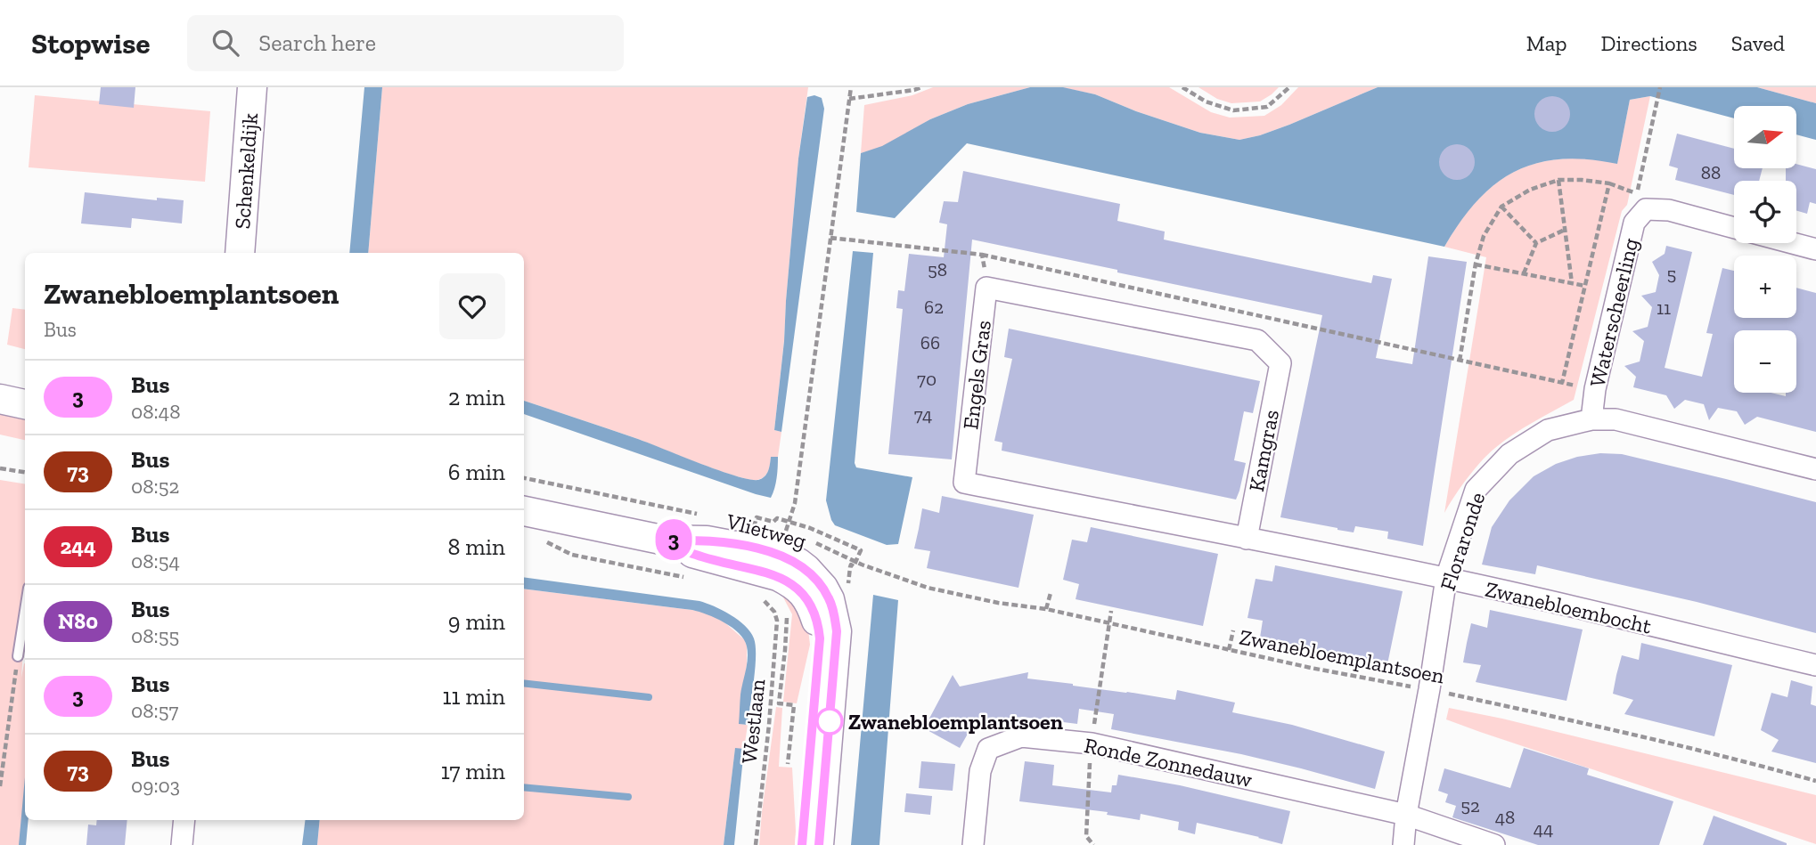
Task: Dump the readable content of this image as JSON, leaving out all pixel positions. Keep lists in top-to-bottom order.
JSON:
{
  "streets": {
    "main road": ["Schenkeldijk", "Vlietweg"],
    "street": [
      "Waterscheerling",
      "Engels Gras",
      "Kamgras",
      "Floraronde",
      "Zwanebloembocht",
      "Ronde Zonnedauw"
    ],
    "path": ["Zwanebloemplantsoen", "Westlaan"]
  },
  "crossings": [
    ["Waterscheerling", "Floraronde"],
    ["Engels Gras", "Kamgras"],
    ["Engels Gras", "Zwanebloembocht"],
    ["Kamgras", "Zwanebloembocht"],
    ["Vlietweg", "Zwanebloemplantsoen"],
    ["Floraronde", "Zwanebloembocht"],
    ["Floraronde", "Zwanebloemplantsoen"],
    ["Floraronde", "Ronde Zonnedauw"]
  ],
  "places": ["Zwanebloemplantsoen"],
  "lines": ["bus line 3"],
  "house_numbers": [
    "88",
    "58",
    "5",
    "62",
    "11",
    "66",
    "70",
    "74",
    "52",
    "48",
    "44"
  ],
  "north": "right",
  "page": {
    "header": "Stopwise",
    "search": "Search here",
    "nav": ["Map", "Directions", "Saved"],
    "on_map": "3",
    "map_buttons": ["+", "−"],
    "heading": ["Zwanebloemplantsoen", "Bus"],
    "list": [
      {
        "mark": "3",
        "name": "Bus",
        "note": "08:48",
        "value": "2 min"
      },
      {
        "mark": "73",
        "name": "Bus",
        "note": "08:52",
        "value": "6 min"
      },
      {
        "mark": "244",
        "name": "Bus",
        "note": "08:54",
        "value": "8 min"
      },
      {
        "mark": "N80",
        "name": "Bus",
        "note": "08:55",
        "value": "9 min"
      },
      {
        "mark": "3",
        "name": "Bus",
        "note": "08:57",
        "value": "11 min"
      },
      {
        "mark": "73",
        "name": "Bus",
        "note": "09:03",
        "value": "17 min"
      }
    ]
  }
}
